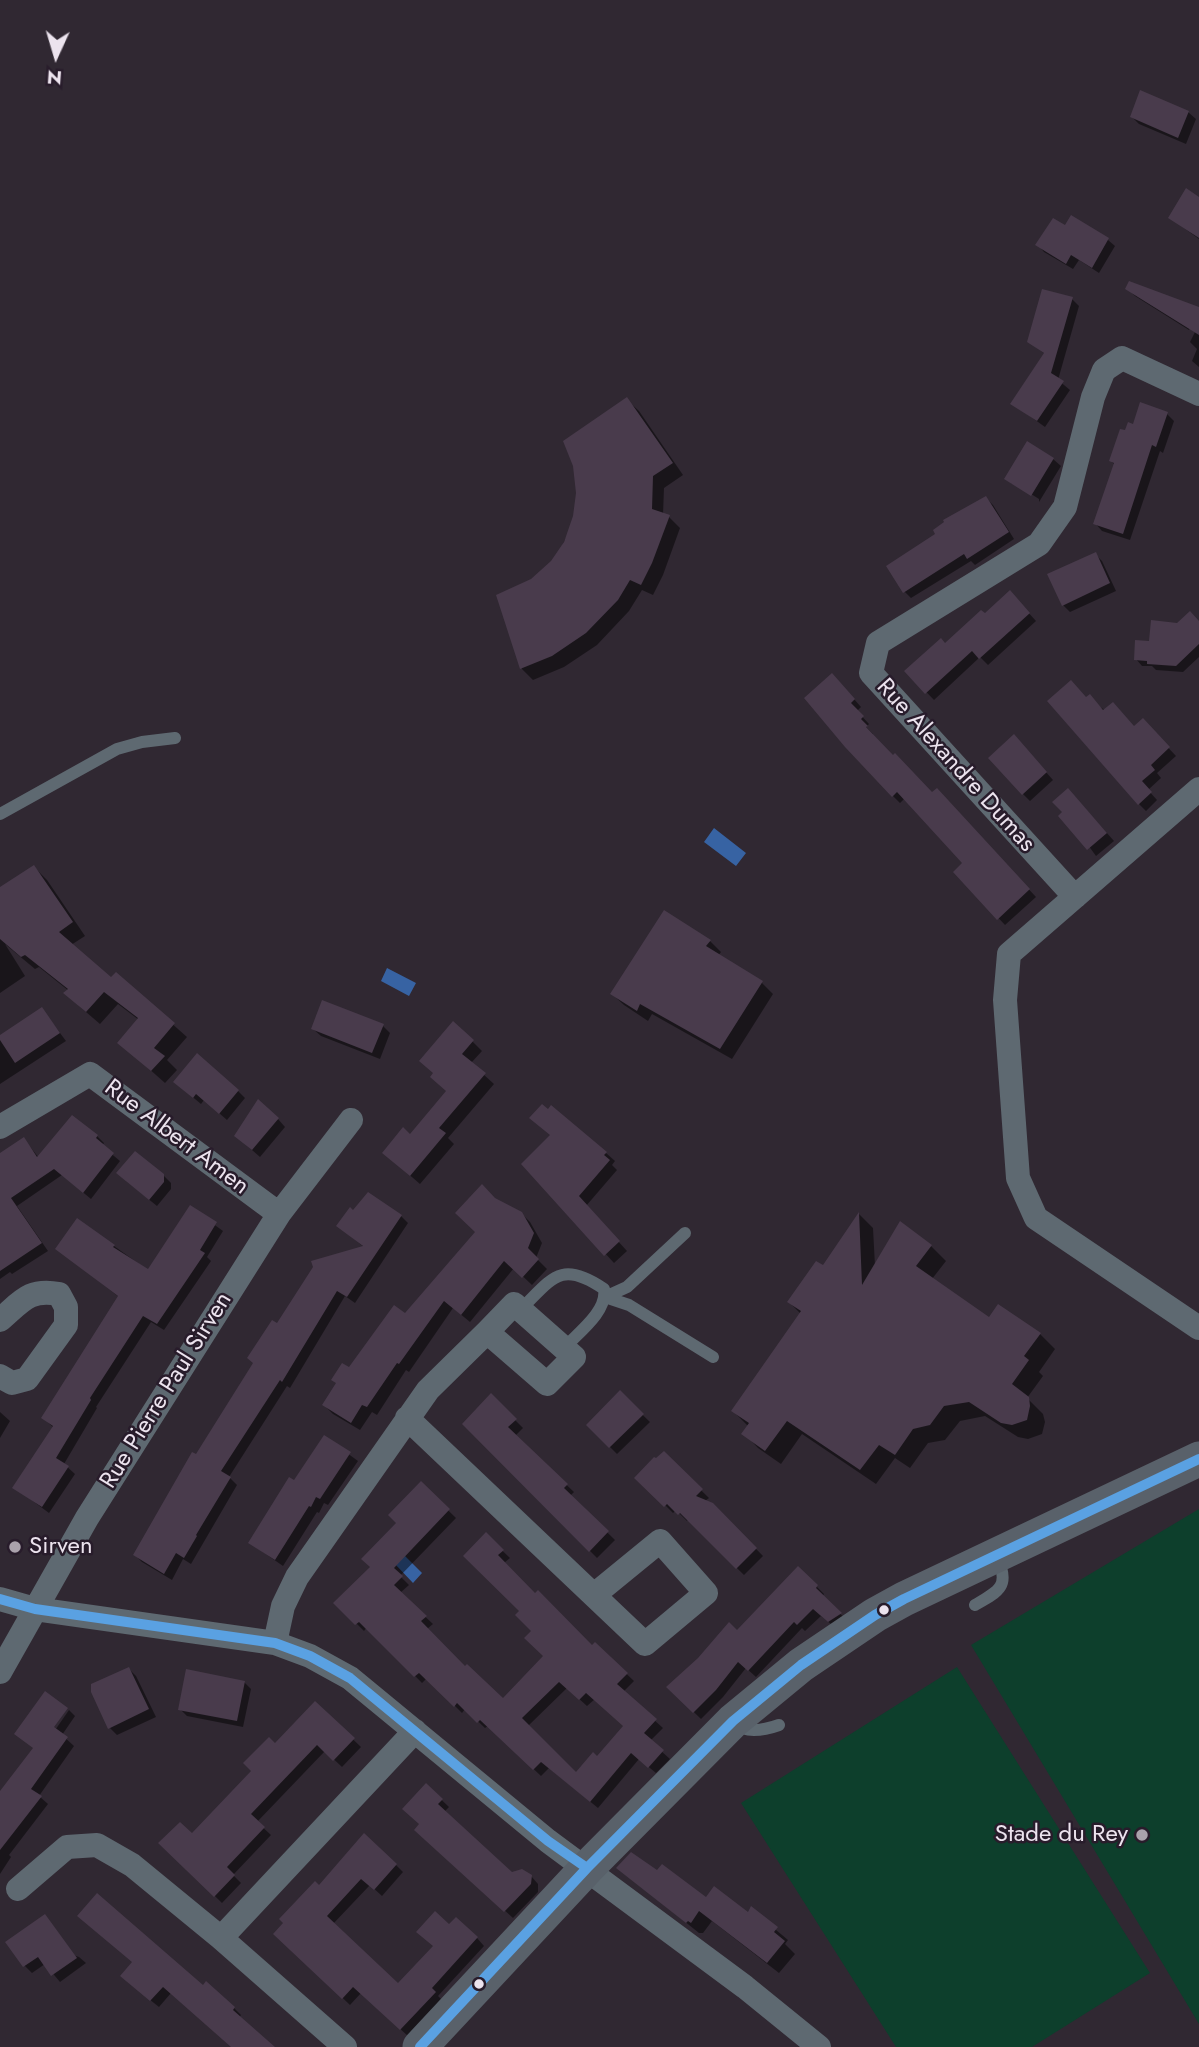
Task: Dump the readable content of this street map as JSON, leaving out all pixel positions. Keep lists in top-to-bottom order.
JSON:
{
  "streets": {
    "street": ["Rue Alexandre Dumas", "Rue Albert Amen", "Rue Pierre Paul Sirven"]
  },
  "crossings": [
    ["Rue Albert Amen", "Rue Pierre Paul Sirven"]
  ],
  "places": ["Sirven", "Stade du Rey"],
  "north": "bottom"
}
